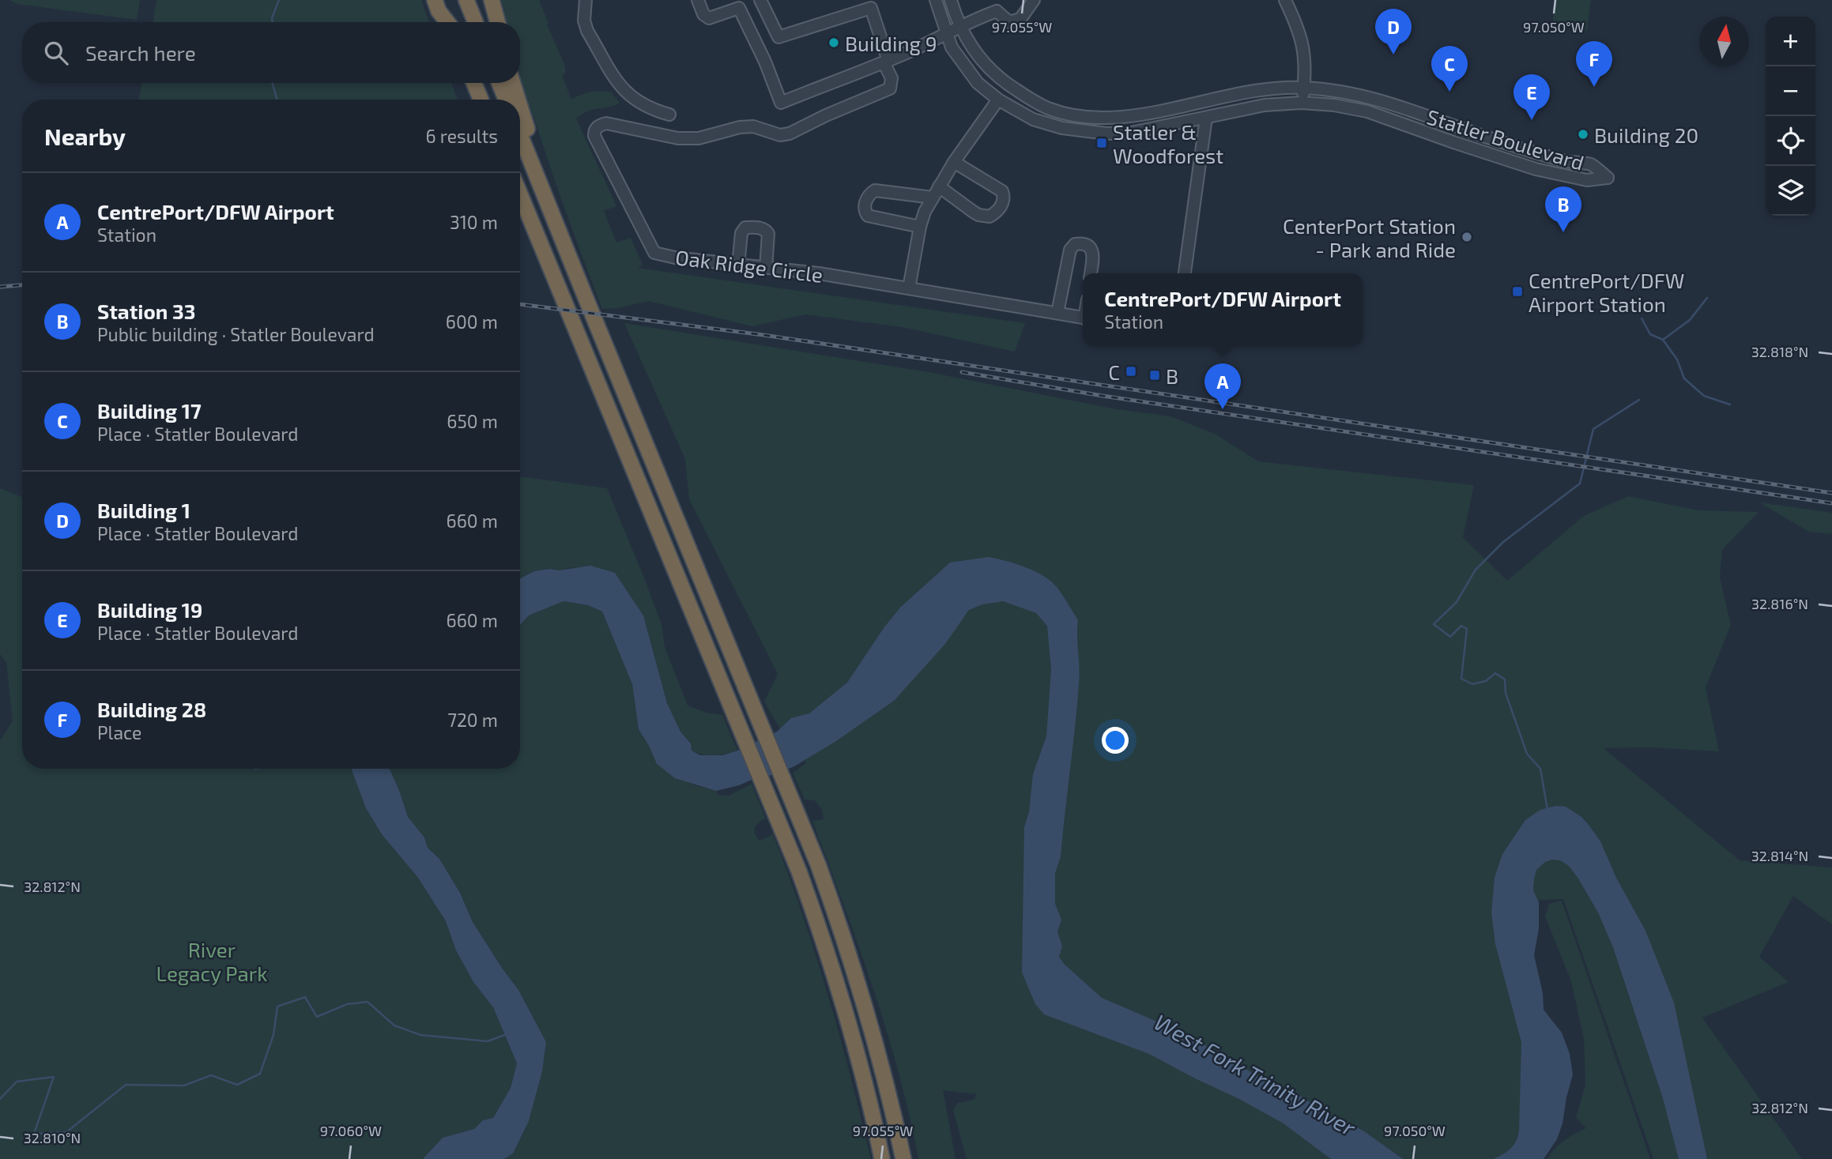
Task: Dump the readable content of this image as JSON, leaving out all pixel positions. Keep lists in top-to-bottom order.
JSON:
{
  "streets": {
    "street": ["Statler Boulevard", "Oak Ridge Circle"]
  },
  "water": ["West Fork Trinity River"],
  "parks": ["River Legacy Park"],
  "places": {
    "other": ["Building 9", "Building 20", "CenterPort Station - Park and Ride"],
    "transit": [
      "Statler & Woodforest",
      "CentrePort/DFW Airport Station",
      "C",
      "B"
    ]
  },
  "north": "top",
  "page": {
    "pins": [
      "D",
      "F",
      "C",
      "E",
      "B",
      "A"
    ],
    "map_buttons": ["+", "−"],
    "search": "Search here",
    "heading": ["Nearby", "6 results"],
    "list": [
      {
        "mark": "A",
        "name": "CentrePort/DFW Airport",
        "note": "Station",
        "value": "310 m"
      },
      {
        "mark": "B",
        "name": "Station 33",
        "note": "Public building · Statler Boulevard",
        "value": "600 m"
      },
      {
        "mark": "C",
        "name": "Building 17",
        "note": "Place · Statler Boulevard",
        "value": "650 m"
      },
      {
        "mark": "D",
        "name": "Building 1",
        "note": "Place · Statler Boulevard",
        "value": "660 m"
      },
      {
        "mark": "E",
        "name": "Building 19",
        "note": "Place · Statler Boulevard",
        "value": "660 m"
      },
      {
        "mark": "F",
        "name": "Building 28",
        "note": "Place",
        "value": "720 m"
      }
    ],
    "popup": ["CentrePort/DFW Airport", "Station"]
  },
  "coordinates": [
    "97.055°W",
    "97.050°W",
    "32.818°N",
    "32.816°N",
    "32.814°N",
    "32.812°N",
    "97.060°W",
    "32.810°N"
  ]
}
